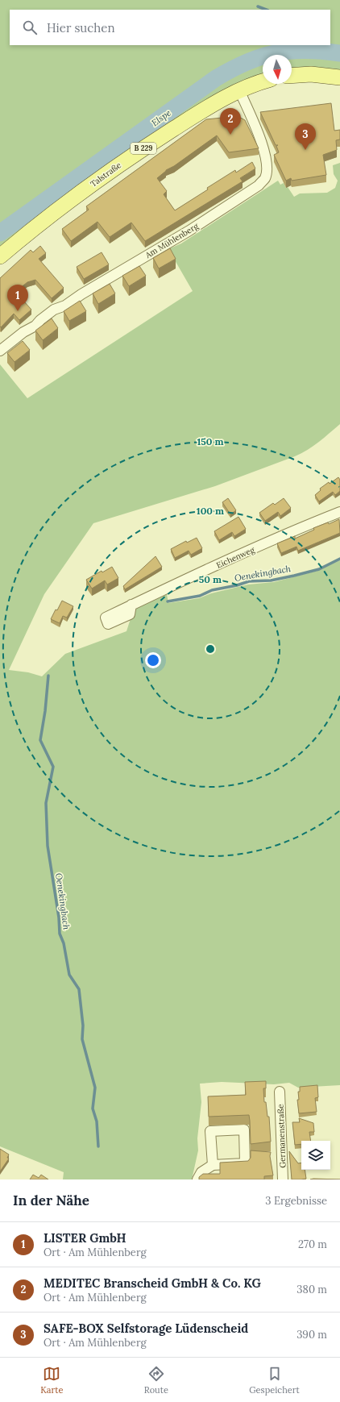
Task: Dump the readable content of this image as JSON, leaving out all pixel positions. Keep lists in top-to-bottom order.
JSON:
{
  "streets": {
    "main road": ["B 229", "Talstraße"],
    "street": ["Am Mühlenberg", "Eichenweg", "Germanenstraße"]
  },
  "crossings": [
    ["Talstraße", "Am Mühlenberg"]
  ],
  "water": ["Elspe", "Oenekingbach"],
  "north": "bottom",
  "page": {
    "search": "Hier suchen",
    "pins": ["2", "3", "1"],
    "heading": ["In der Nähe", "3 Ergebnisse"],
    "list": [
      {
        "mark": "1",
        "name": "LISTER GmbH",
        "note": "Ort · Am Mühlenberg",
        "value": "270 m"
      },
      {
        "mark": "2",
        "name": "MEDITEC Branscheid GmbH & Co. KG",
        "note": "Ort · Am Mühlenberg",
        "value": "380 m"
      },
      {
        "mark": "3",
        "name": "SAFE-BOX Selfstorage Lüdenscheid",
        "note": "Ort · Am Mühlenberg",
        "value": "390 m"
      }
    ],
    "nav": ["Karte", "Route", "Gespeichert"]
  },
  "rings": ["150 m", "100 m", "50 m"]
}
